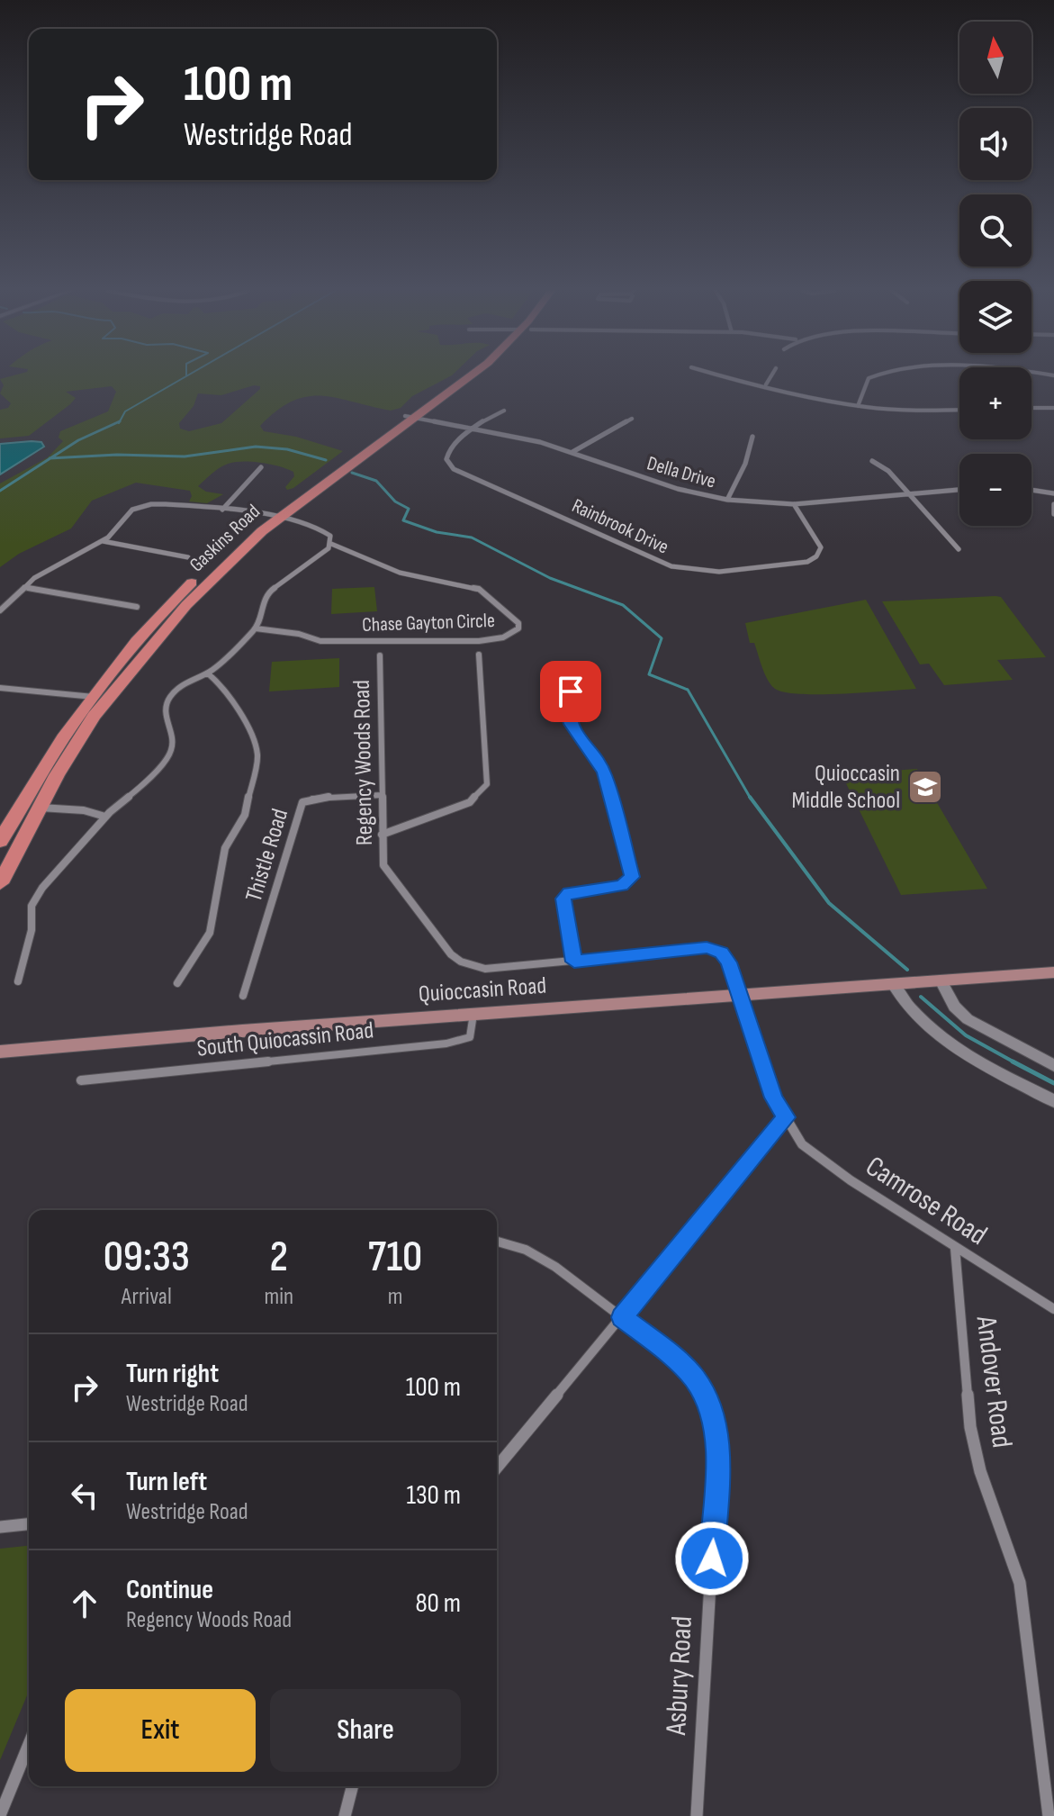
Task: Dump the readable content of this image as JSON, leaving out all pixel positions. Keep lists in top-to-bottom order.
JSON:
{
  "streets": {
    "main road": ["Gaskins Road", "Quioccasin Road"],
    "street": [
      "Della Drive",
      "Rainbrook Drive",
      "Chase Gayton Circle",
      "Regency Woods Road",
      "Thistle Road",
      "South Quiocassin Road",
      "Camrose Road",
      "Andover Road",
      "Asbury Road"
    ]
  },
  "crossings": [
    ["Della Drive", "Rainbrook Drive"],
    ["Della Drive", "Gaskins Road"],
    ["Regency Woods Road", "Thistle Road"],
    ["Regency Woods Road", "Quioccasin Road"],
    ["Regency Woods Road", "Camrose Road"],
    ["Quioccasin Road", "South Quiocassin Road"],
    ["Quioccasin Road", "Camrose Road"],
    ["Camrose Road", "Andover Road"]
  ],
  "places": {
    "school or university": ["Quioccasin Middle School"]
  },
  "north": "top",
  "page": {
    "map_buttons": ["+", "−"],
    "turn": ["100 m", "Westridge Road"],
    "eta": [
      "09:33",
      "Arrival",
      "2",
      "min",
      "710",
      "m"
    ],
    "list": [
      {
        "name": "Turn right",
        "note": "Westridge Road",
        "value": "100 m"
      },
      {
        "name": "Turn left",
        "note": "Westridge Road",
        "value": "130 m"
      },
      {
        "name": "Continue",
        "note": "Regency Woods Road",
        "value": "80 m"
      }
    ],
    "buttons": ["Exit", "Share"]
  }
}
